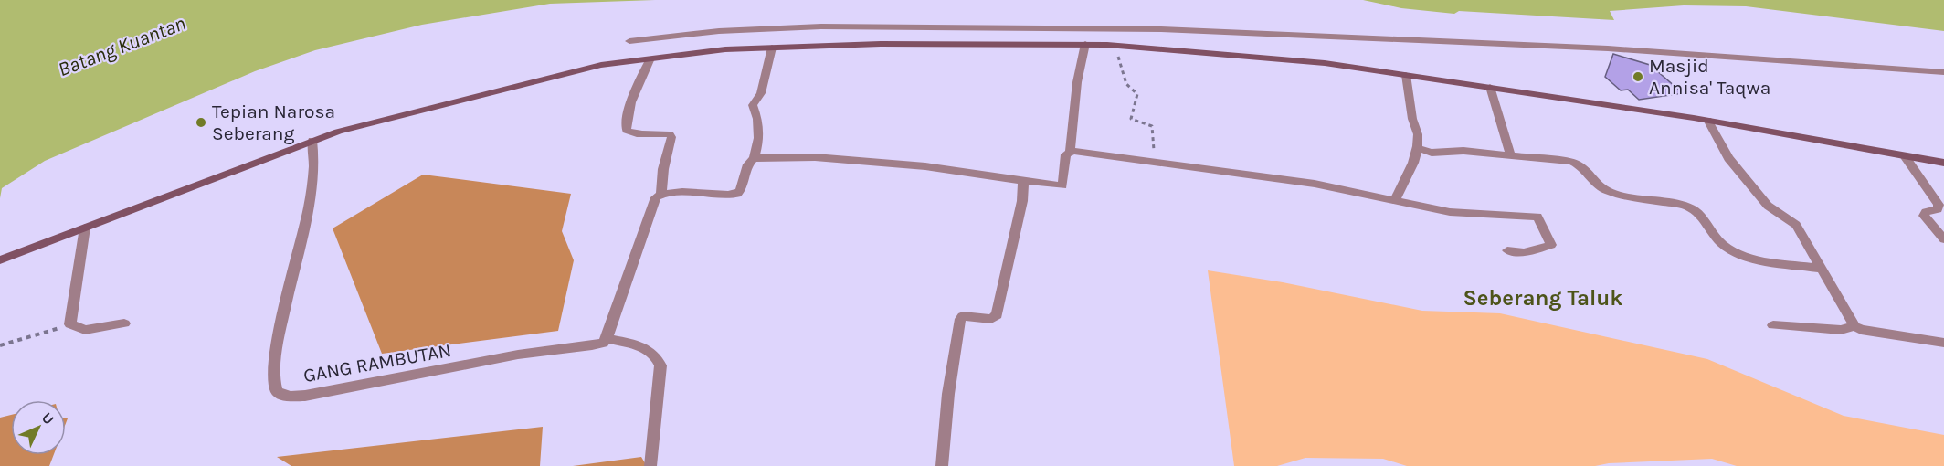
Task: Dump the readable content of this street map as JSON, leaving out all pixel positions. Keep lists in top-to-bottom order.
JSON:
{
  "streets": {
    "street": ["GANG RAMBUTAN"]
  },
  "districts": ["Seberang Taluk"],
  "water": ["Batang Kuantan"],
  "places": ["Masjid Annisa' Taqwa", "Tepian Narosa Seberang"],
  "north": "top right"
}
